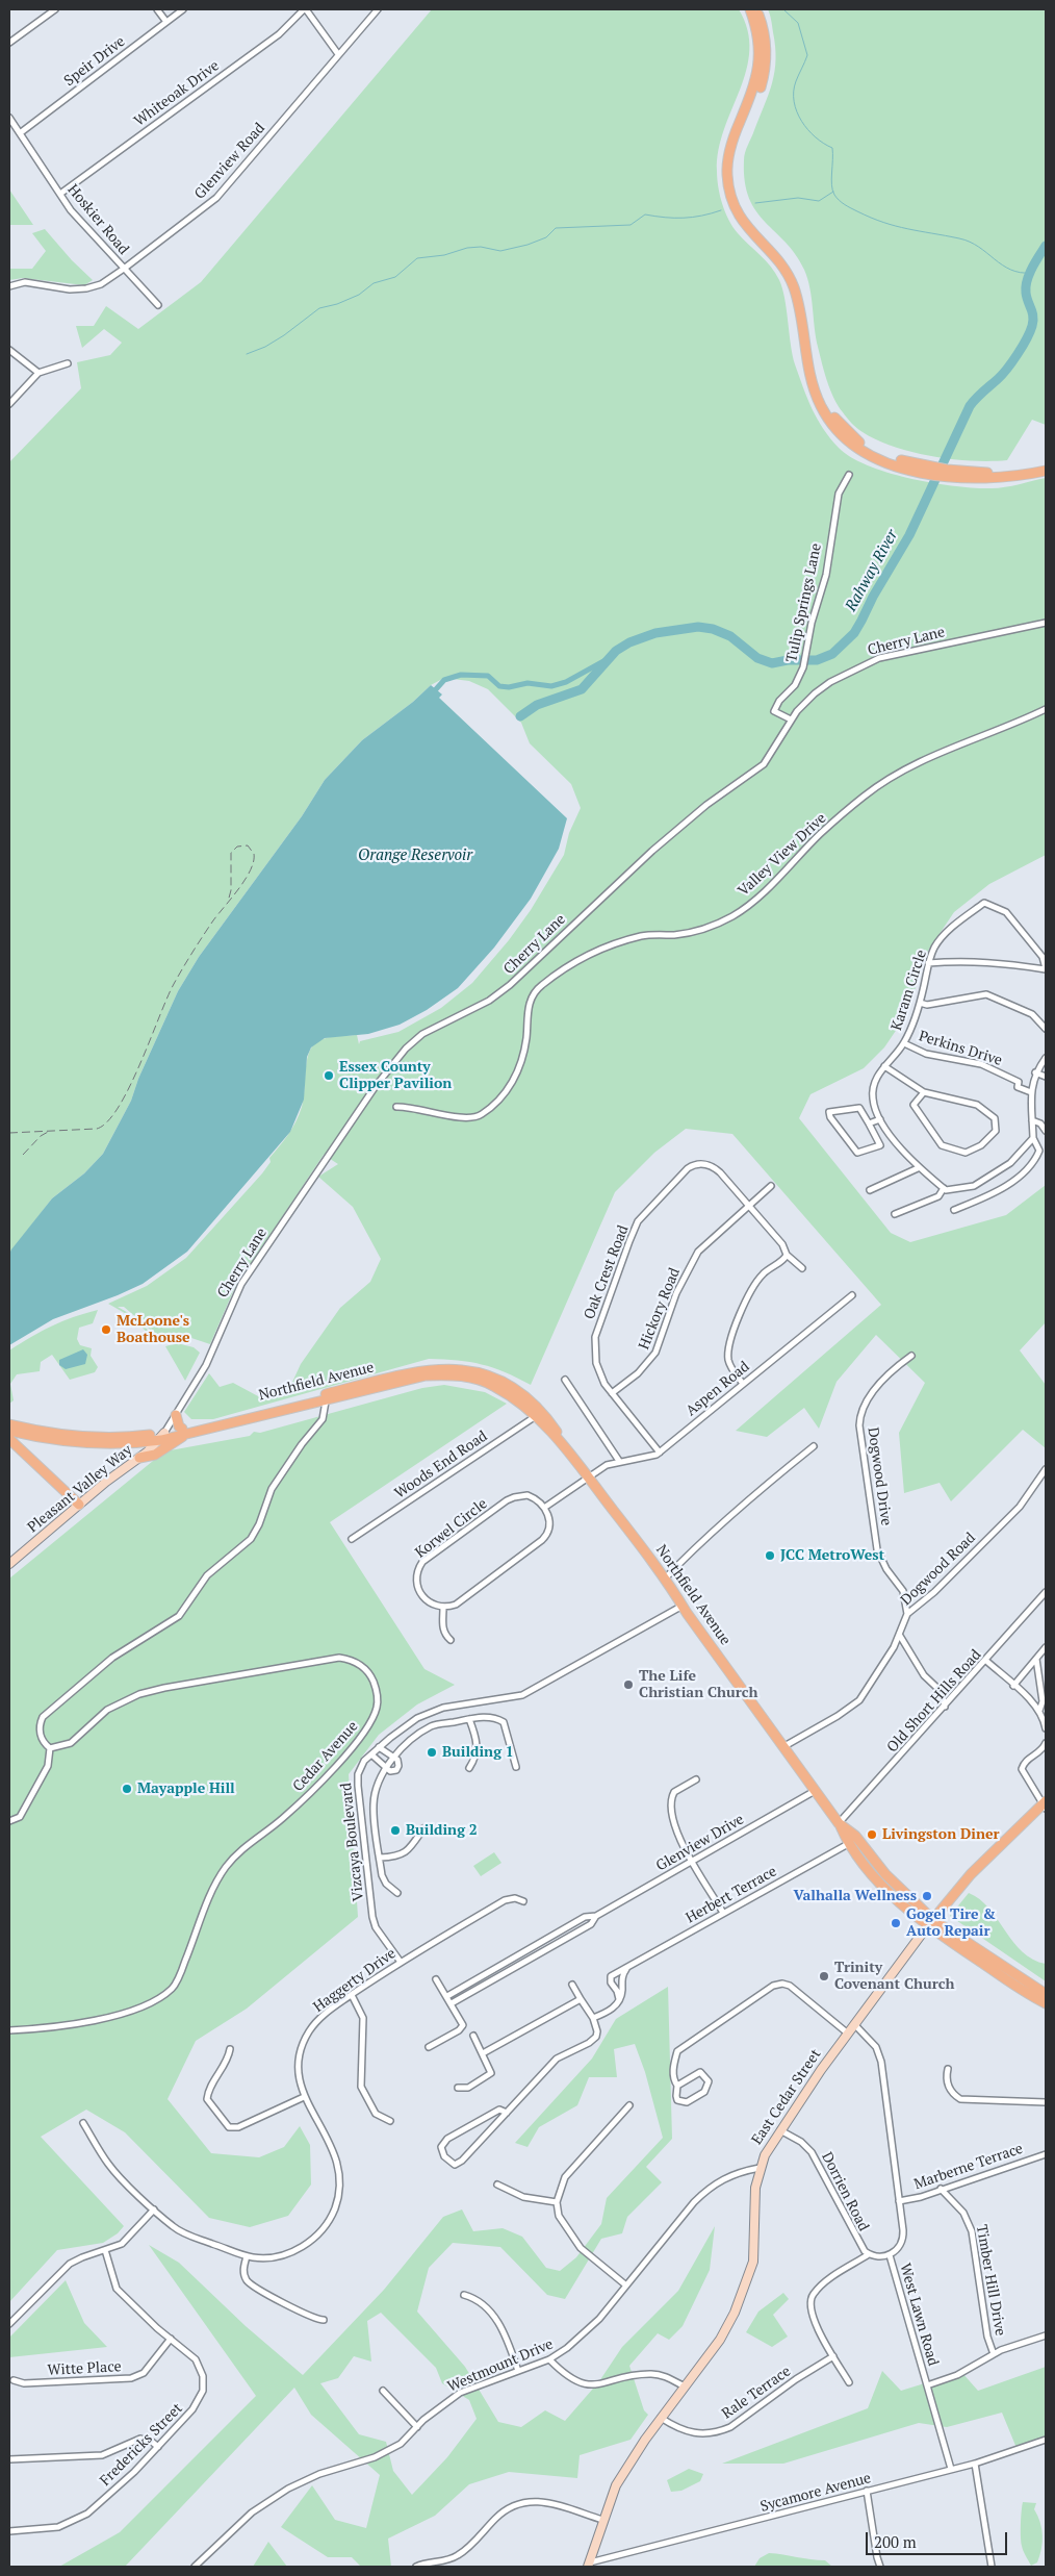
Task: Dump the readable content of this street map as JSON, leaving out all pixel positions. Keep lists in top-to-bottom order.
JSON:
{
  "streets": {
    "main road": ["Northfield Avenue", "Pleasant Valley Way", "East Cedar Street"],
    "street": [
      "Speir Drive",
      "Whiteoak Drive",
      "Glenview Road",
      "Hoskier Road",
      "Tulip Springs Lane",
      "Cherry Lane",
      "Valley View Drive",
      "Karam Circle",
      "Perkins Drive",
      "Oak Crest Road",
      "Hickory Road",
      "Aspen Road",
      "Woods End Road",
      "Dogwood Drive",
      "Korwel Circle",
      "Dogwood Road",
      "Old Short Hills Road",
      "Cedar Avenue",
      "Vizcaya Boulevard",
      "Glenview Drive",
      "Herbert Terrace",
      "Haggerty Drive",
      "Marberne Terrace",
      "Dorrien Road",
      "Timber Hill Drive",
      "West Lawn Road",
      "Westmount Drive",
      "Witte Place",
      "Rale Terrace",
      "Fredericks Street",
      "Sycamore Avenue"
    ]
  },
  "crossings": [
    ["Speir Drive", "Hoskier Road"],
    ["Whiteoak Drive", "Hoskier Road"],
    ["Glenview Road", "Hoskier Road"],
    ["Tulip Springs Lane", "Cherry Lane"],
    ["Cherry Lane", "Northfield Avenue"],
    ["Cherry Lane", "Pleasant Valley Way"],
    ["Karam Circle", "Perkins Drive"],
    ["Oak Crest Road", "Hickory Road"],
    ["Oak Crest Road", "Aspen Road"],
    ["Northfield Avenue", "Aspen Road"],
    ["Northfield Avenue", "Woods End Road"],
    ["Northfield Avenue", "Pleasant Valley Way"],
    ["Northfield Avenue", "Dogwood Road"],
    ["Northfield Avenue", "Old Short Hills Road"],
    ["Northfield Avenue", "Vizcaya Boulevard"],
    ["Northfield Avenue", "Glenview Drive"],
    ["Dogwood Drive", "Dogwood Road"],
    ["Vizcaya Boulevard", "Haggerty Drive"],
    ["East Cedar Street", "Dorrien Road"],
    ["East Cedar Street", "West Lawn Road"],
    ["East Cedar Street", "Westmount Drive"],
    ["East Cedar Street", "Rale Terrace"],
    ["East Cedar Street", "Sycamore Avenue"],
    ["Marberne Terrace", "Timber Hill Drive"],
    ["Marberne Terrace", "West Lawn Road"],
    ["West Lawn Road", "Sycamore Avenue"],
    ["Witte Place", "Fredericks Street"]
  ],
  "water": ["Rahway River", "Orange Reservoir"],
  "places": [
    "Essex County Clipper Pavilion",
    "McLoone's Boathouse",
    "JCC MetroWest",
    "The Life Christian Church",
    "Building 1",
    "Mayapple Hill",
    "Building 2",
    "Livingston Diner",
    "Valhalla Wellness",
    "Gogel Tire & Auto Repair",
    "Trinity Covenant Church"
  ],
  "scale_bar": "200 m"
}
